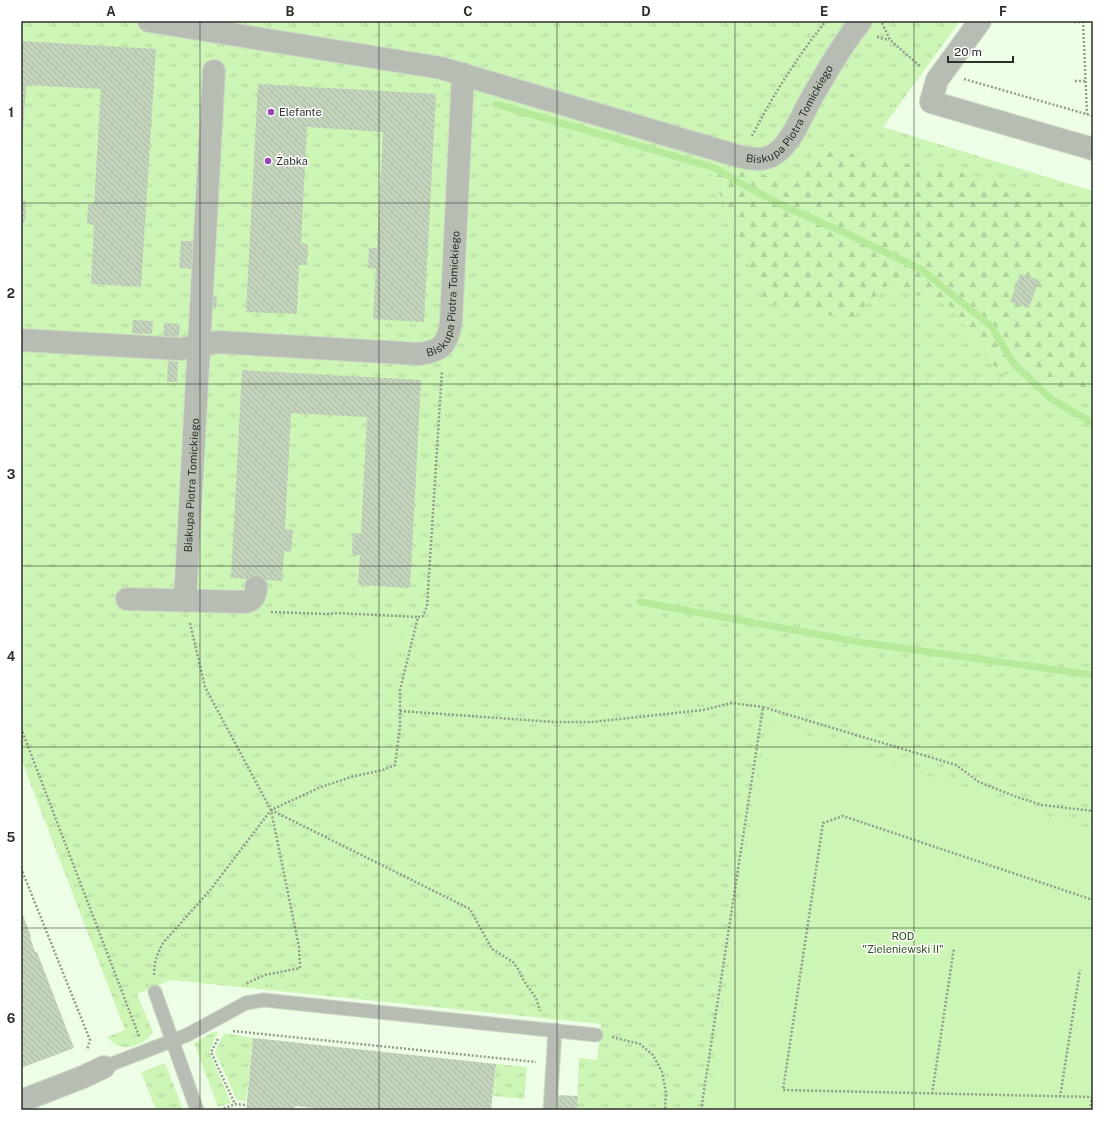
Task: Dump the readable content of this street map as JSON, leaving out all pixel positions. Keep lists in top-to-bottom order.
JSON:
{
  "streets": {
    "street": ["Biskupa Piotra Tomickiego"]
  },
  "parks": ["ROD \"Zieleniewski II\""],
  "places": ["Elefante", "Żabka"],
  "scale_bar": "20 m",
  "grid": {
    "columns": [
      "A",
      "B",
      "C",
      "D",
      "E",
      "F"
    ],
    "rows": [
      "1",
      "2",
      "3",
      "4",
      "5",
      "6"
    ]
  }
}
